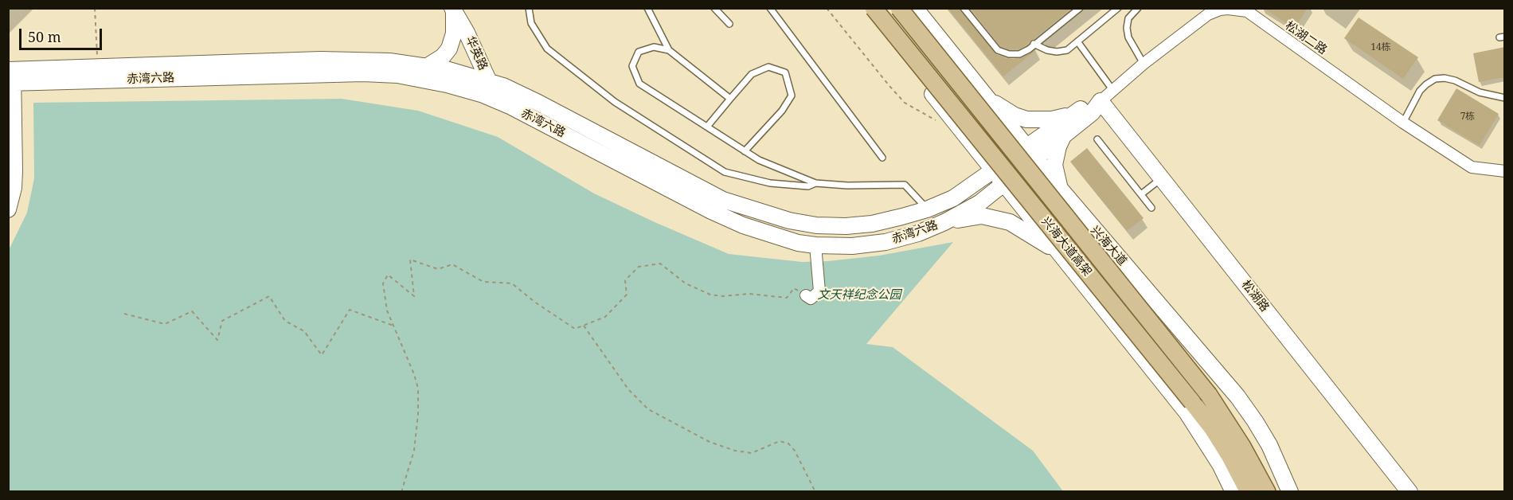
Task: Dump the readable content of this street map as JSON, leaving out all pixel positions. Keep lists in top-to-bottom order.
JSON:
{
  "streets": {
    "main road": ["兴海大道高架"],
    "street": [
      "松湖二路",
      "华英路",
      "赤湾六路",
      "兴海大道",
      "松湖路"
    ]
  },
  "crossings": [
    ["松湖二路", "松湖路"],
    ["华英路", "赤湾六路"],
    ["赤湾六路", "兴海大道"]
  ],
  "parks": ["文天祥纪念公园"],
  "house_numbers": ["14栋", "7栋"],
  "scale_bar": "50 m"
}
